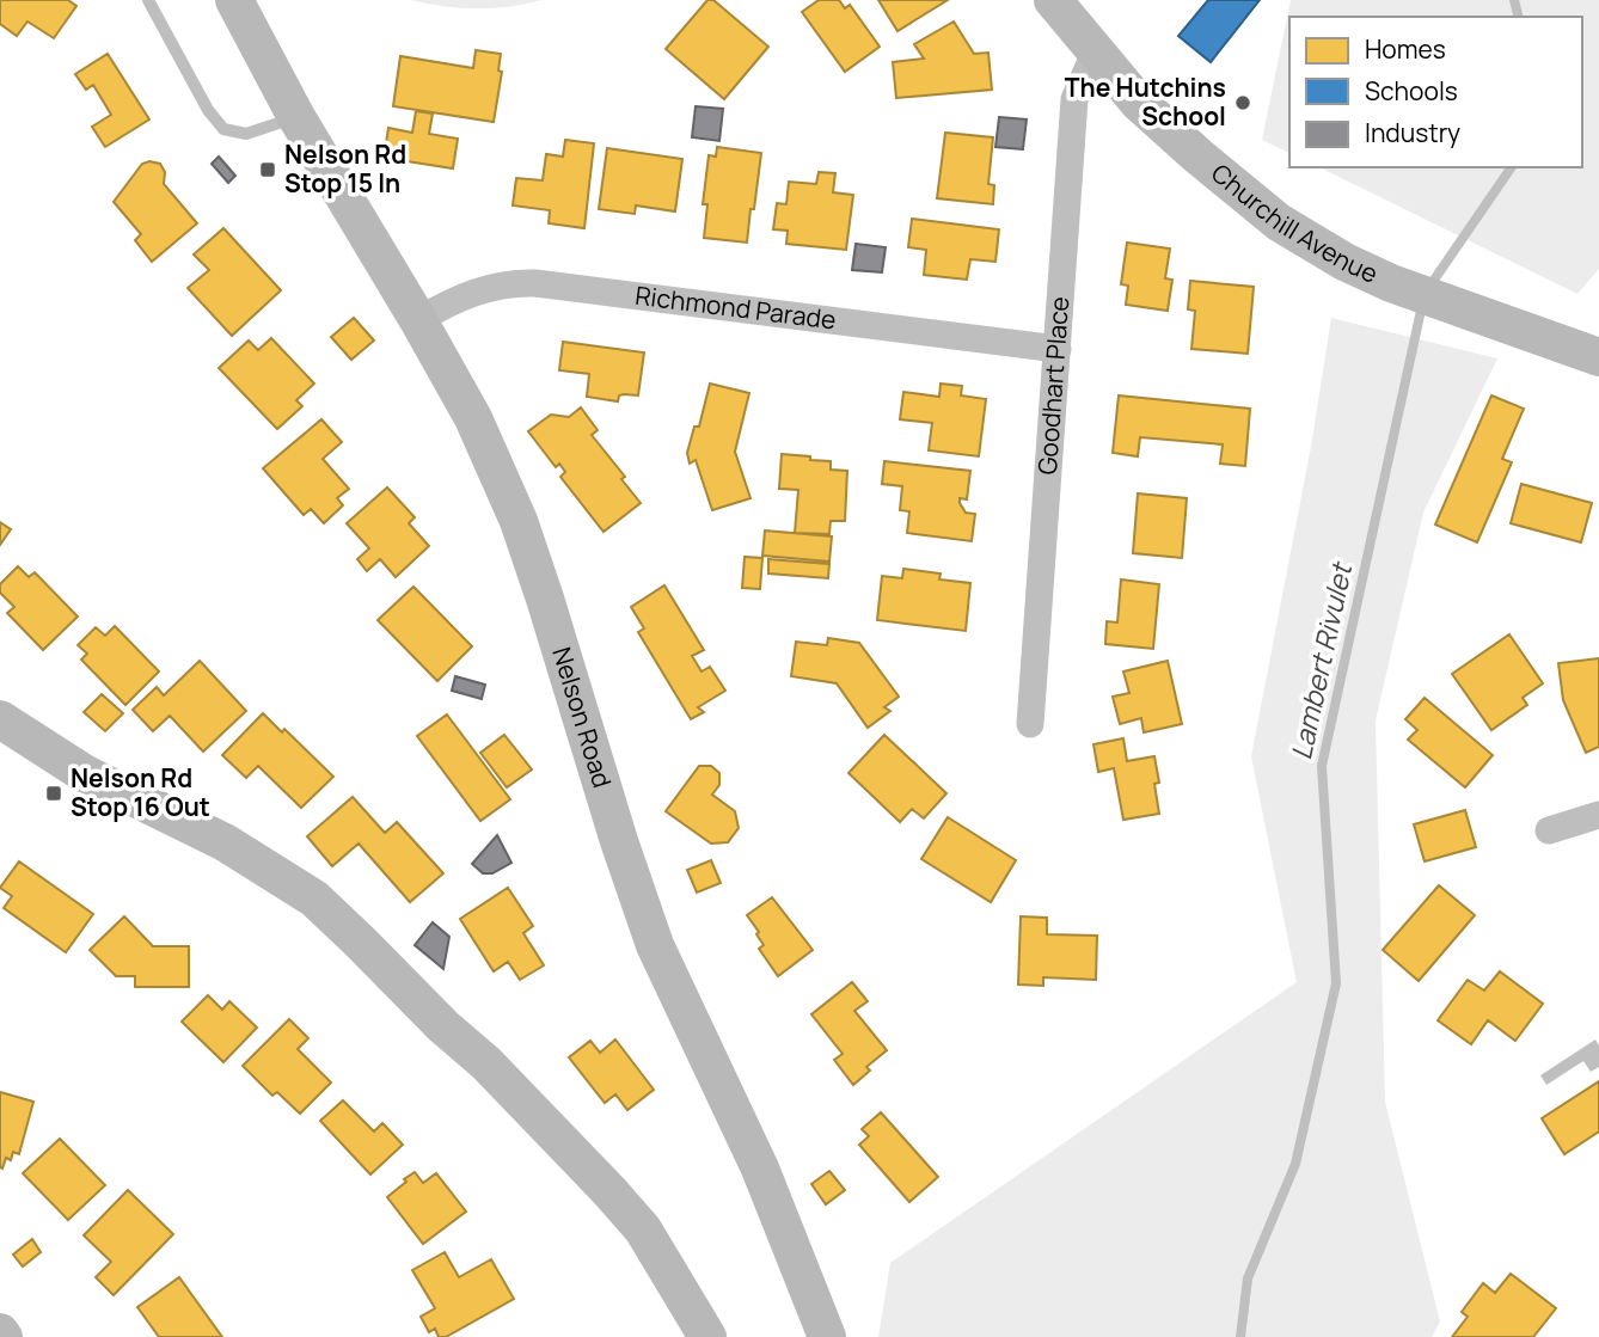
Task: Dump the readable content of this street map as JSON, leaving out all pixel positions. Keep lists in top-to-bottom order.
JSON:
{
  "streets": {
    "street": [
      "Churchill Avenue",
      "Richmond Parade",
      "Goodhart Place",
      "Nelson Road"
    ]
  },
  "crossings": [
    ["Churchill Avenue", "Goodhart Place"],
    ["Richmond Parade", "Goodhart Place"],
    ["Richmond Parade", "Nelson Road"]
  ],
  "water": ["Lambert Rivulet"],
  "places": {
    "other": ["The Hutchins School"],
    "transit": ["Nelson Rd Stop 15 In", "Nelson Rd Stop 16 Out"]
  },
  "legend": ["Homes", "Schools", "Industry"]
}
